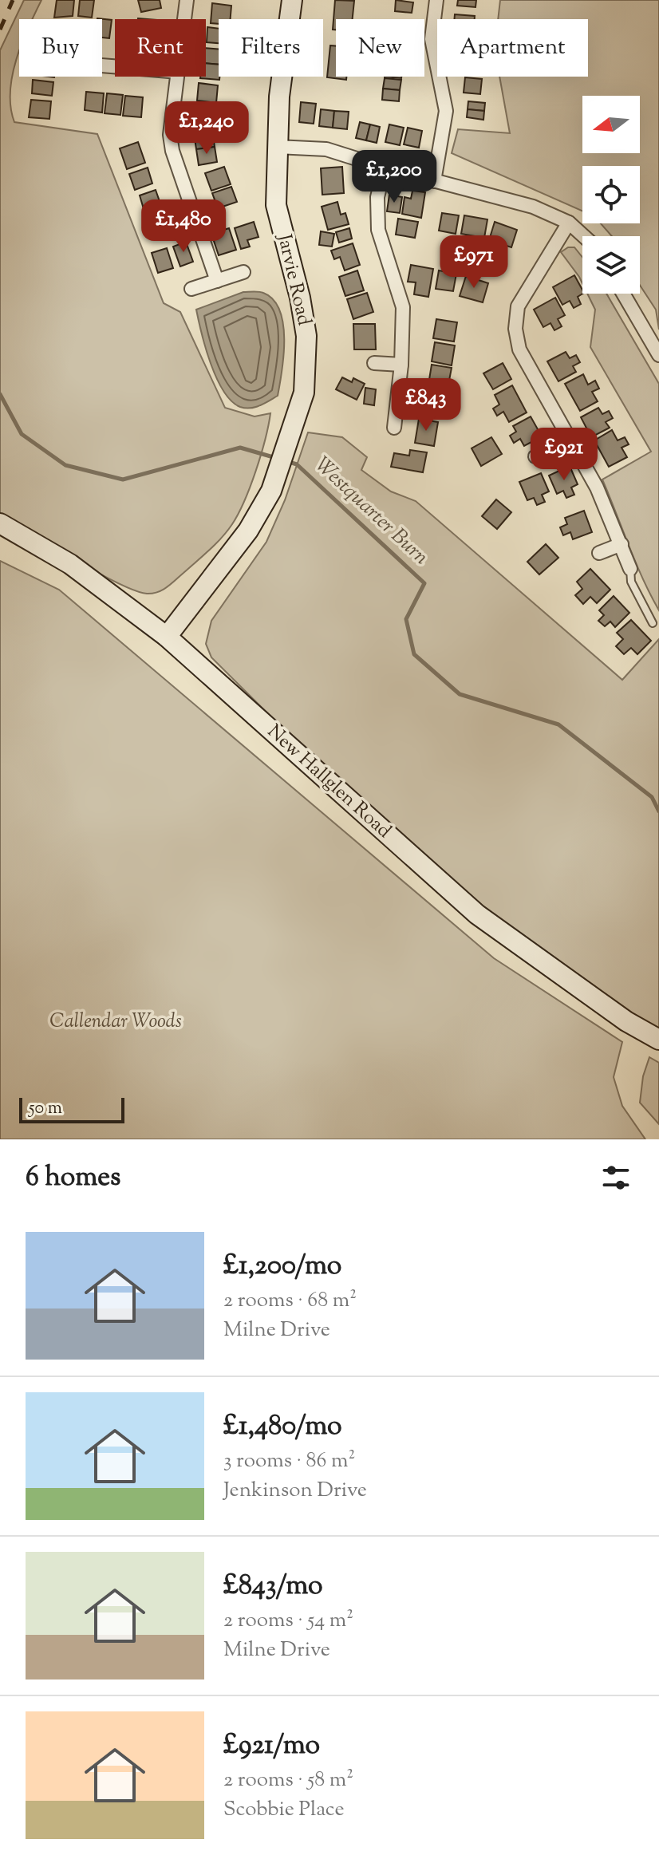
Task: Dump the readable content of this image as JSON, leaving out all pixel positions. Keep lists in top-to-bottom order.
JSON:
{
  "streets": {
    "street": ["Jarvie Road", "New Hallglen Road"]
  },
  "crossings": [
    ["Jarvie Road", "New Hallglen Road"]
  ],
  "water": ["Westquarter Burn"],
  "parks": ["Callendar Woods"],
  "scale_bar": "50 m",
  "north": "left",
  "page": {
    "chip": [
      "Buy",
      "Rent",
      "Filters",
      "New",
      "Apartment"
    ],
    "price": [
      "£1,240",
      "£1,200",
      "£1,480",
      "£971",
      "£843",
      "£921"
    ],
    "scale": "50 m",
    "heading": "6 homes",
    "list": [
      {
        "name": "£1,200/mo",
        "note": "2 rooms · 68 m² · Milne Drive"
      },
      {
        "name": "£1,480/mo",
        "note": "3 rooms · 86 m² · Jenkinson Drive"
      },
      {
        "name": "£843/mo",
        "note": "2 rooms · 54 m² · Milne Drive"
      },
      {
        "name": "£921/mo",
        "note": "2 rooms · 58 m² · Scobbie Place"
      }
    ]
  }
}
